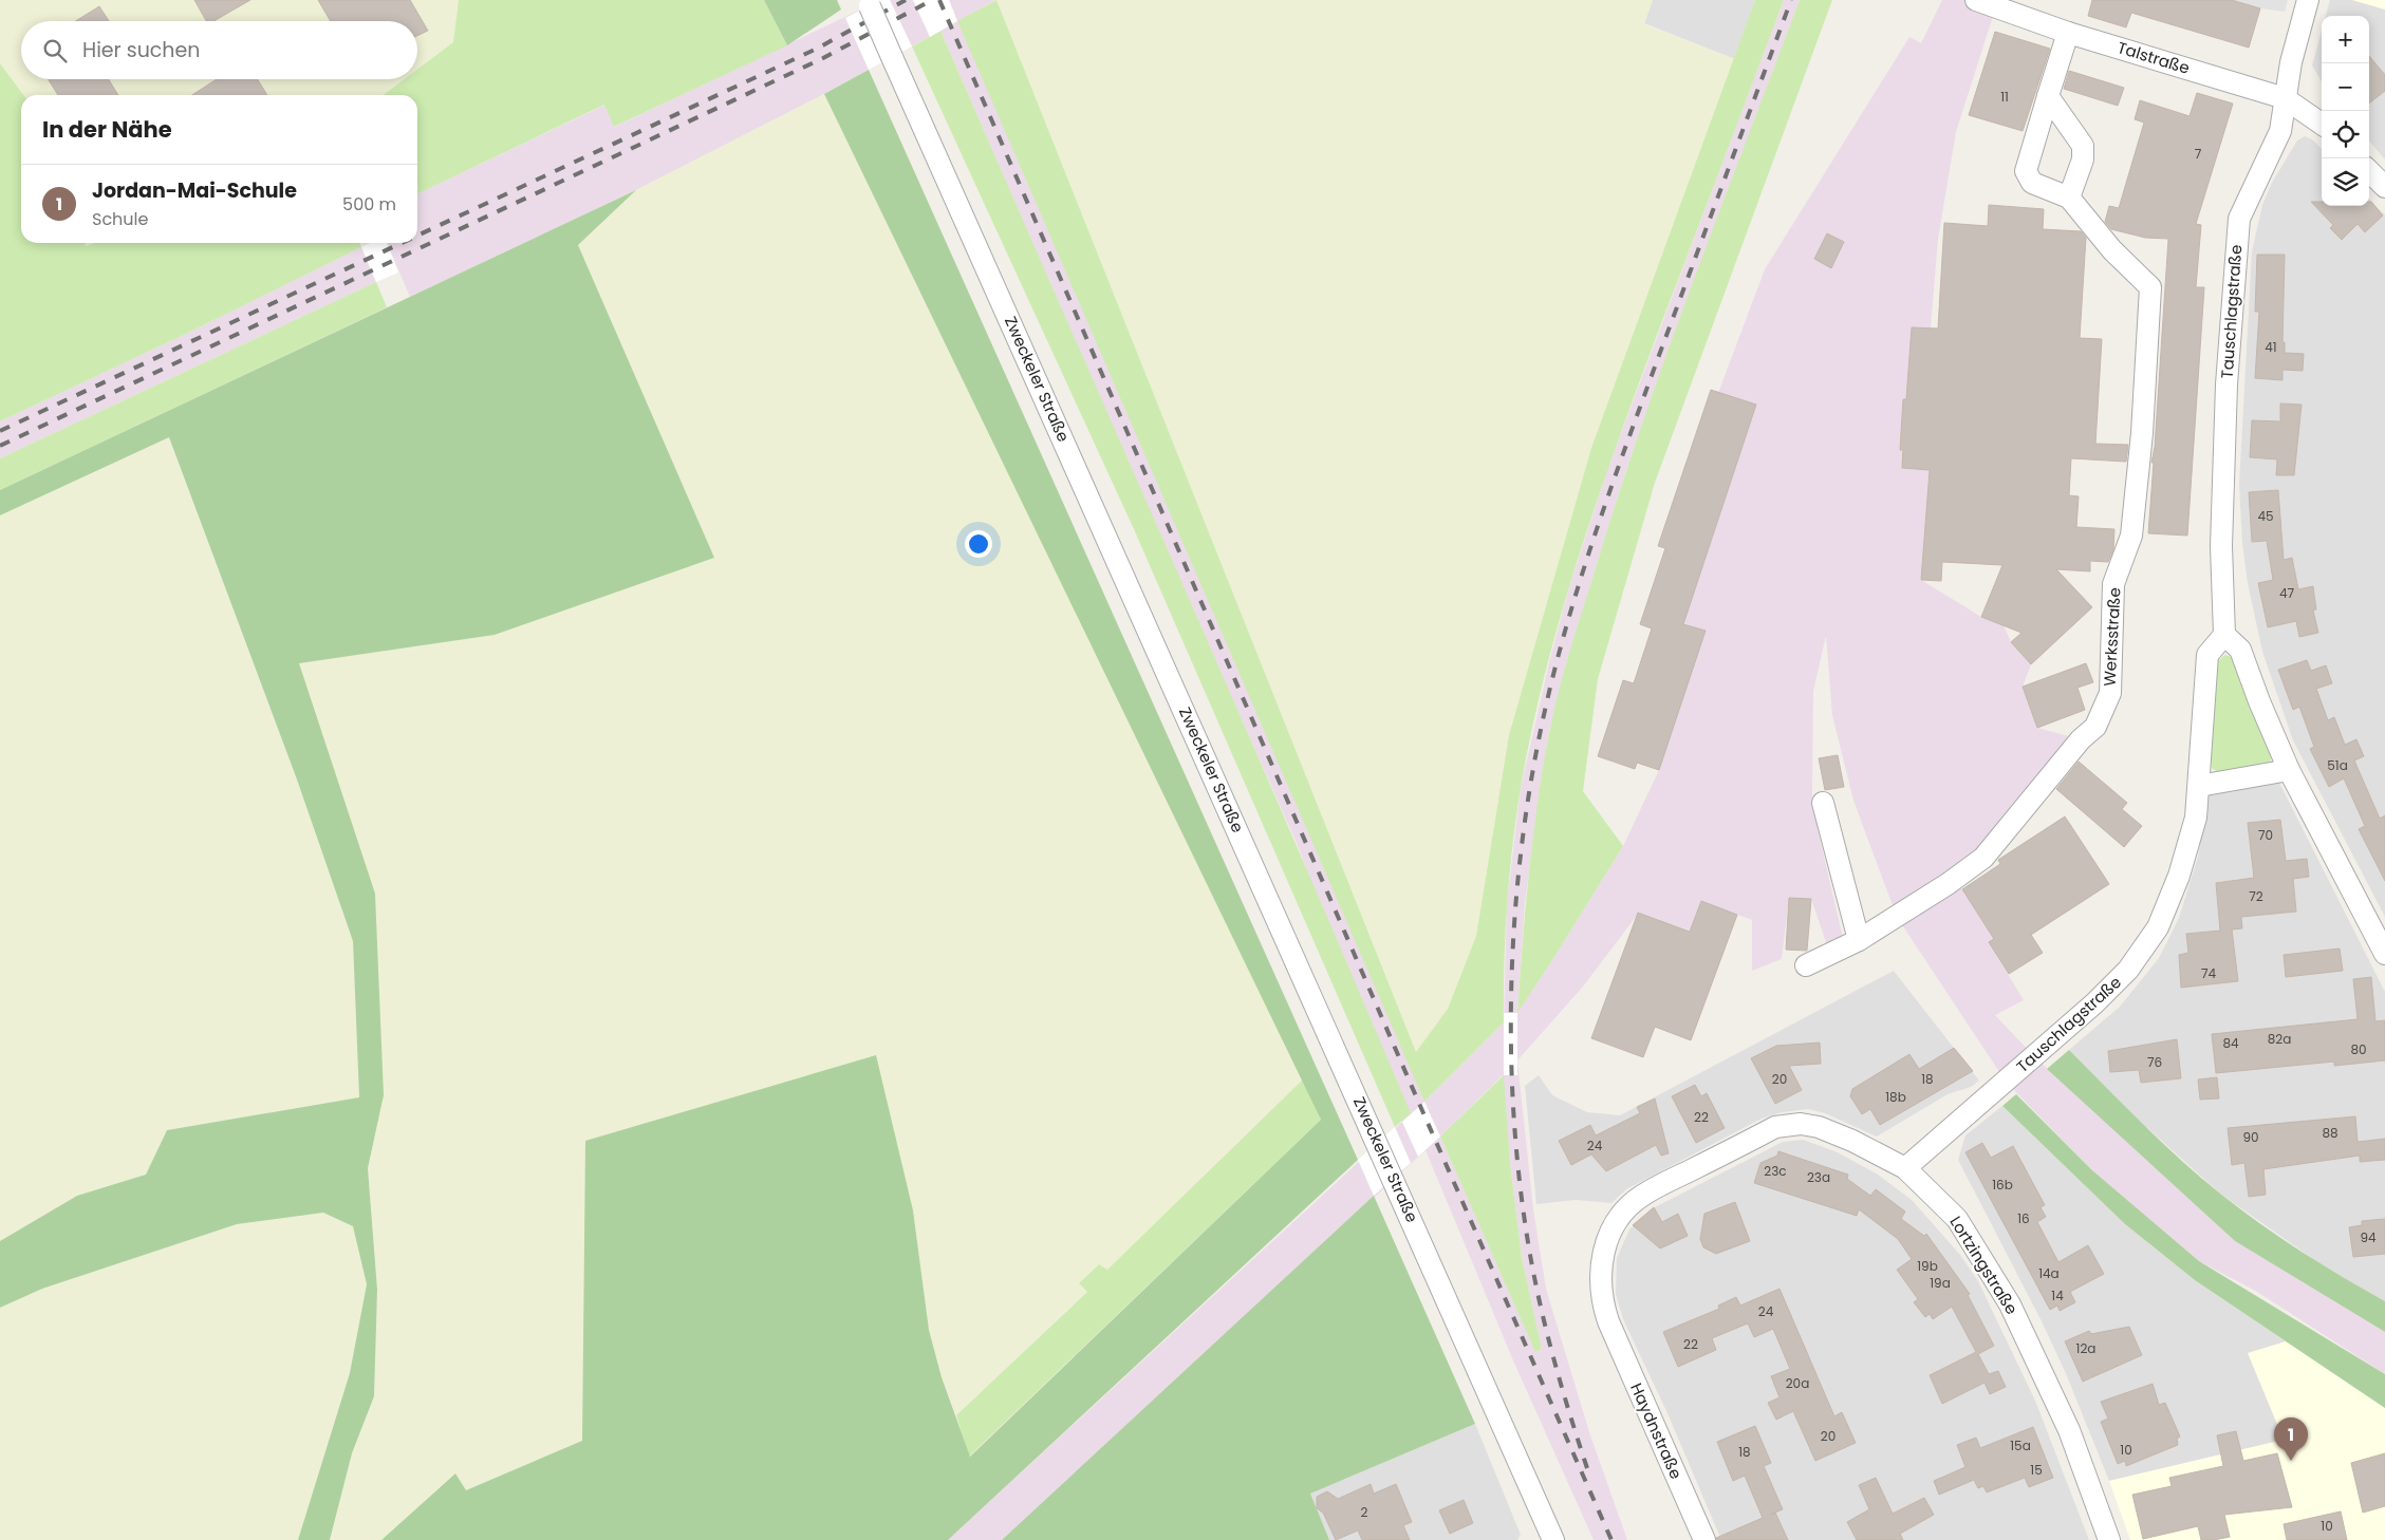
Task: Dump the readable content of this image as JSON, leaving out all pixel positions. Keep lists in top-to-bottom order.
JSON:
{
  "streets": {
    "street": [
      "Talstraße",
      "Tauschlagstraße",
      "Zweckeler Straße",
      "Werksstraße",
      "Lortzingstraße",
      "Haydnstraße"
    ]
  },
  "crossings": [
    ["Talstraße", "Tauschlagstraße"],
    ["Talstraße", "Werksstraße"],
    ["Tauschlagstraße", "Lortzingstraße"],
    ["Lortzingstraße", "Haydnstraße"]
  ],
  "house_numbers": [
    "11",
    "7",
    "41",
    "45",
    "47",
    "51a",
    "70",
    "72",
    "74",
    "82a",
    "84",
    "80",
    "76",
    "20",
    "18",
    "18b",
    "22",
    "88",
    "90",
    "24",
    "23c",
    "23a",
    "16b",
    "16",
    "94",
    "19b",
    "14a",
    "19a",
    "14",
    "24",
    "22",
    "12a",
    "20a",
    "20",
    "15a",
    "10",
    "18",
    "15",
    "2",
    "10"
  ],
  "page": {
    "map_buttons": ["+", "−"],
    "search": "Hier suchen",
    "heading": "In der Nähe",
    "list": [
      {
        "mark": "1",
        "name": "Jordan-Mai-Schule",
        "note": "Schule",
        "value": "500 m"
      }
    ],
    "pins": "1"
  }
}
